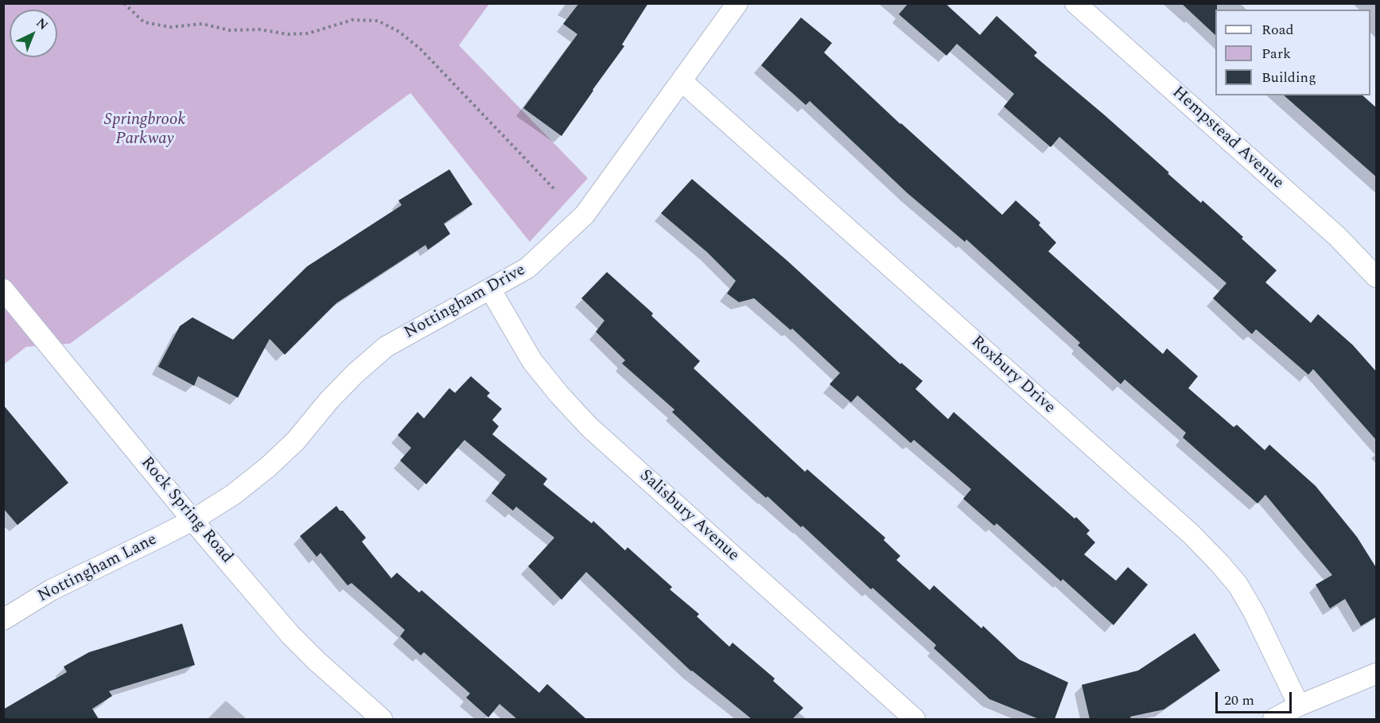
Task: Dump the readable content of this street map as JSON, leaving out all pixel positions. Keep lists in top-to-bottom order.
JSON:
{
  "streets": {
    "street": [
      "Hempstead Avenue",
      "Nottingham Drive",
      "Roxbury Drive",
      "Rock Spring Road",
      "Salisbury Avenue",
      "Nottingham Lane"
    ]
  },
  "crossings": [
    ["Nottingham Drive", "Roxbury Drive"],
    ["Nottingham Drive", "Rock Spring Road"],
    ["Nottingham Drive", "Salisbury Avenue"],
    ["Nottingham Drive", "Nottingham Lane"],
    ["Rock Spring Road", "Nottingham Lane"]
  ],
  "parks": ["Springbrook Parkway"],
  "legend": ["Road", "Park", "Building"],
  "scale_bar": "20 m",
  "north": "top right"
}
